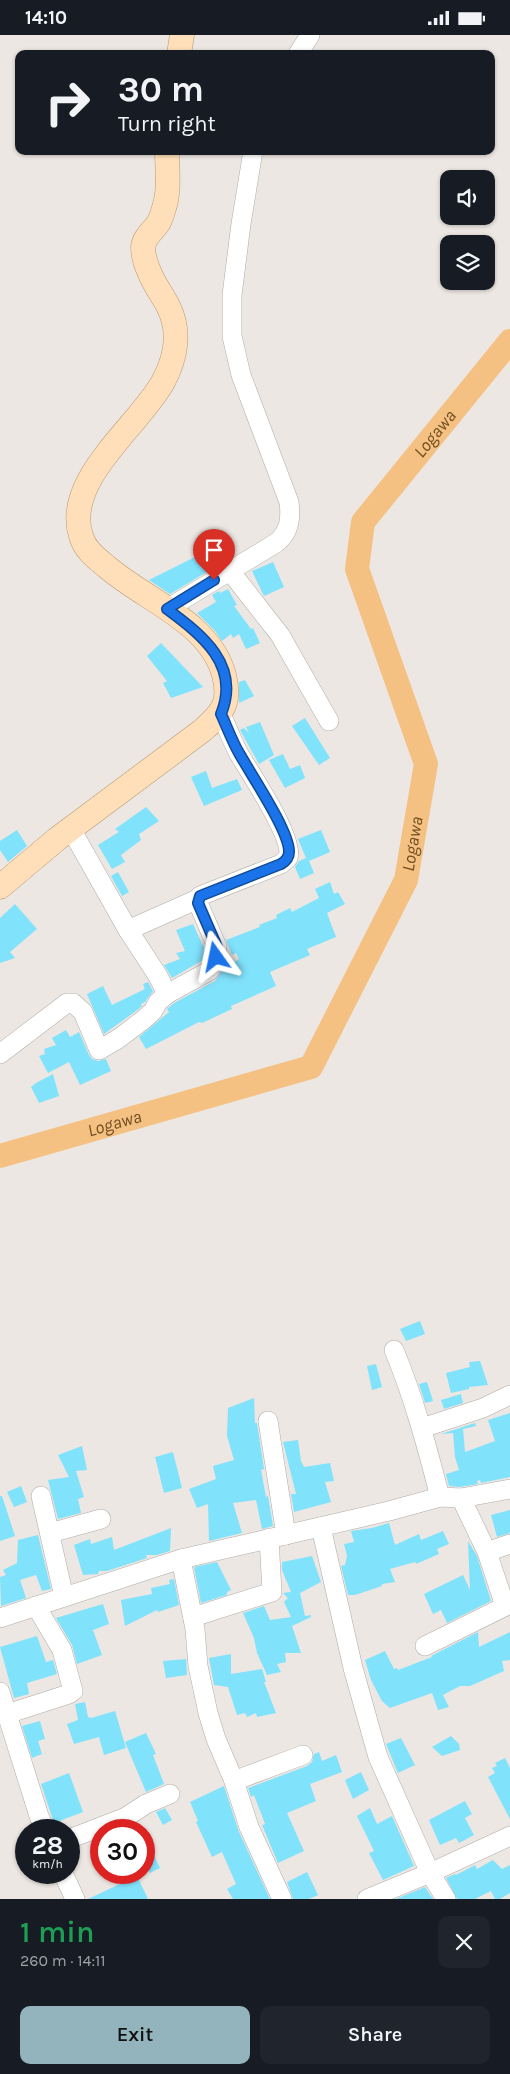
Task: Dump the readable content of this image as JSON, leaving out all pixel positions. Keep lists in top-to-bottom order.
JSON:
{
  "water": ["Logawa"],
  "page": {
    "status": "14:10",
    "turn": ["30 m", "Turn right"],
    "speed": "28 km/h",
    "limit": "30",
    "heading": ["1 min", "260 m · 14:11"],
    "buttons": ["Exit", "Share"]
  }
}
